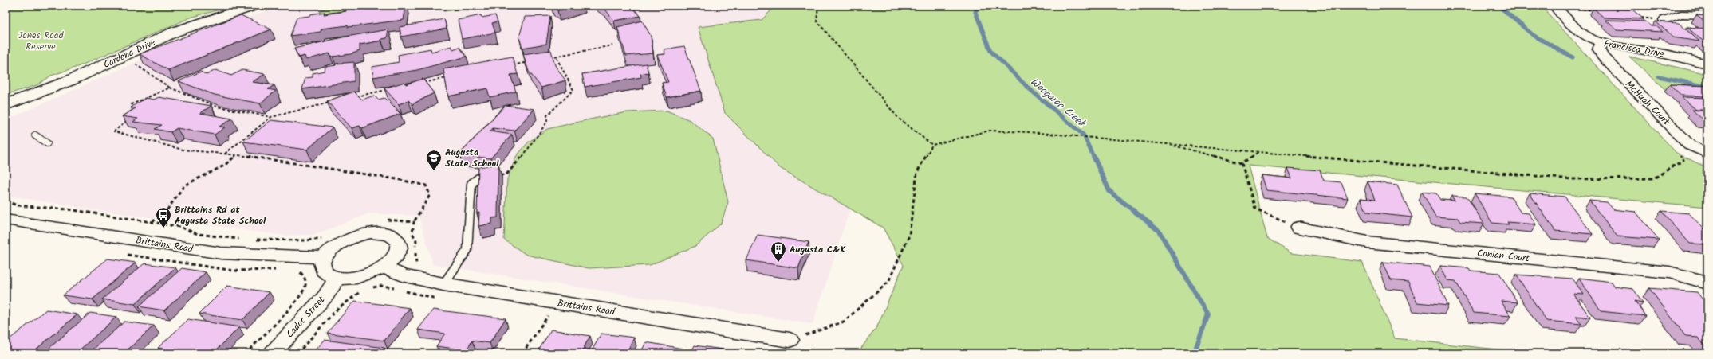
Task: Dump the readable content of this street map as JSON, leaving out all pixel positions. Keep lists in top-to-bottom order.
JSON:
{
  "streets": {
    "street": [
      "Francisca Drive",
      "Cardena Drive",
      "McHugh Court",
      "Brittains Road",
      "Conlan Court",
      "Cadoc Street"
    ]
  },
  "crossings": [
    ["Francisca Drive", "McHugh Court"]
  ],
  "water": ["Woogaroo Creek"],
  "parks": ["Jones Road Reserve"],
  "places": {
    "school or university": ["Augusta State School"],
    "bus stop": ["Brittains Rd at Augusta State School"],
    "building": ["Augusta C&K"]
  }
}
